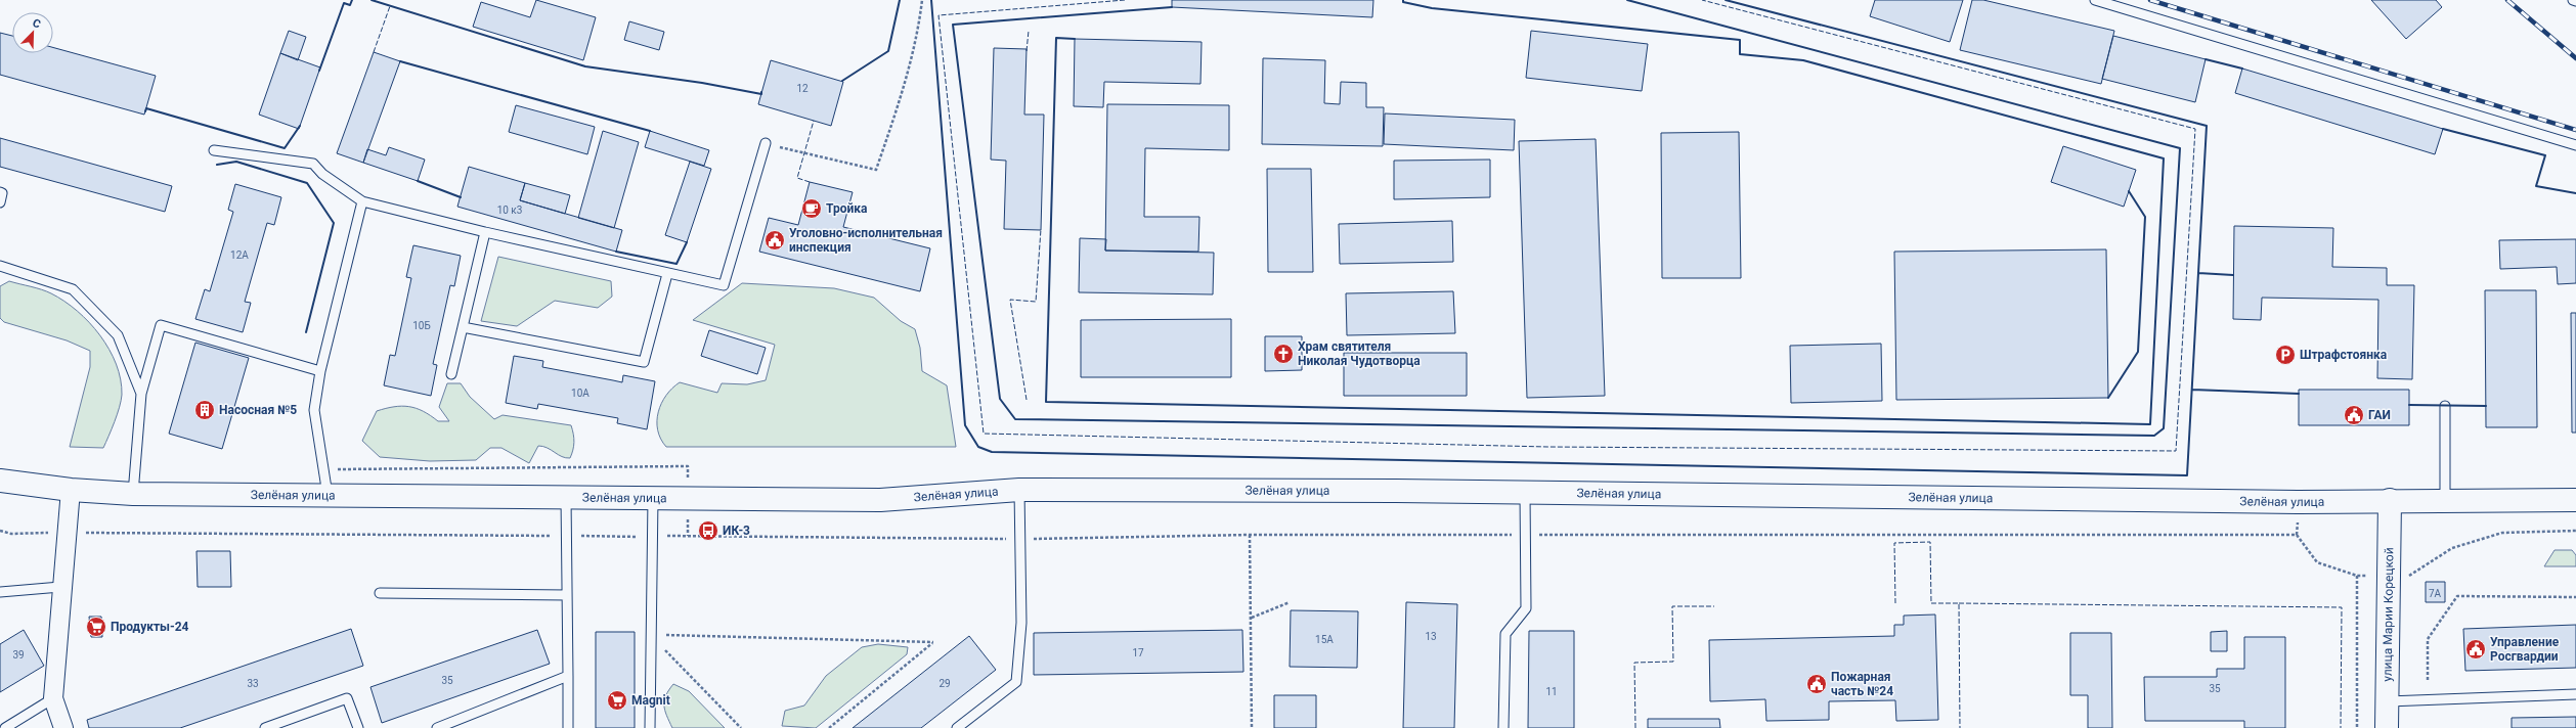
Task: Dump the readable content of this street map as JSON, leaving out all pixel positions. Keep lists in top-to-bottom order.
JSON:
{
  "streets": {
    "main road": ["Зелёная улица", "улица Марии Корецкой"]
  },
  "crossings": [
    ["Зелёная улица", "улица Марии Корецкой"]
  ],
  "places": {
    "cafe": ["Тройка"],
    "public building": [
      "Уголовно-исполнительная инспекция",
      "ГАИ",
      "Управление Росгвардии",
      "Пожарная часть №24"
    ],
    "church": ["Храм святителя Николая Чудотворца"],
    "parking": ["Штрафстоянка"],
    "building": ["Насосная №5"],
    "bus stop": ["ИК-3"],
    "supermarket": ["Продукты-24", "Magnit"]
  },
  "house_numbers": [
    "12",
    "10 к3",
    "12А",
    "10Б",
    "10А",
    "7А",
    "13",
    "15А",
    "17",
    "39",
    "35",
    "33",
    "29",
    "35",
    "11"
  ],
  "north": "top right"
}
